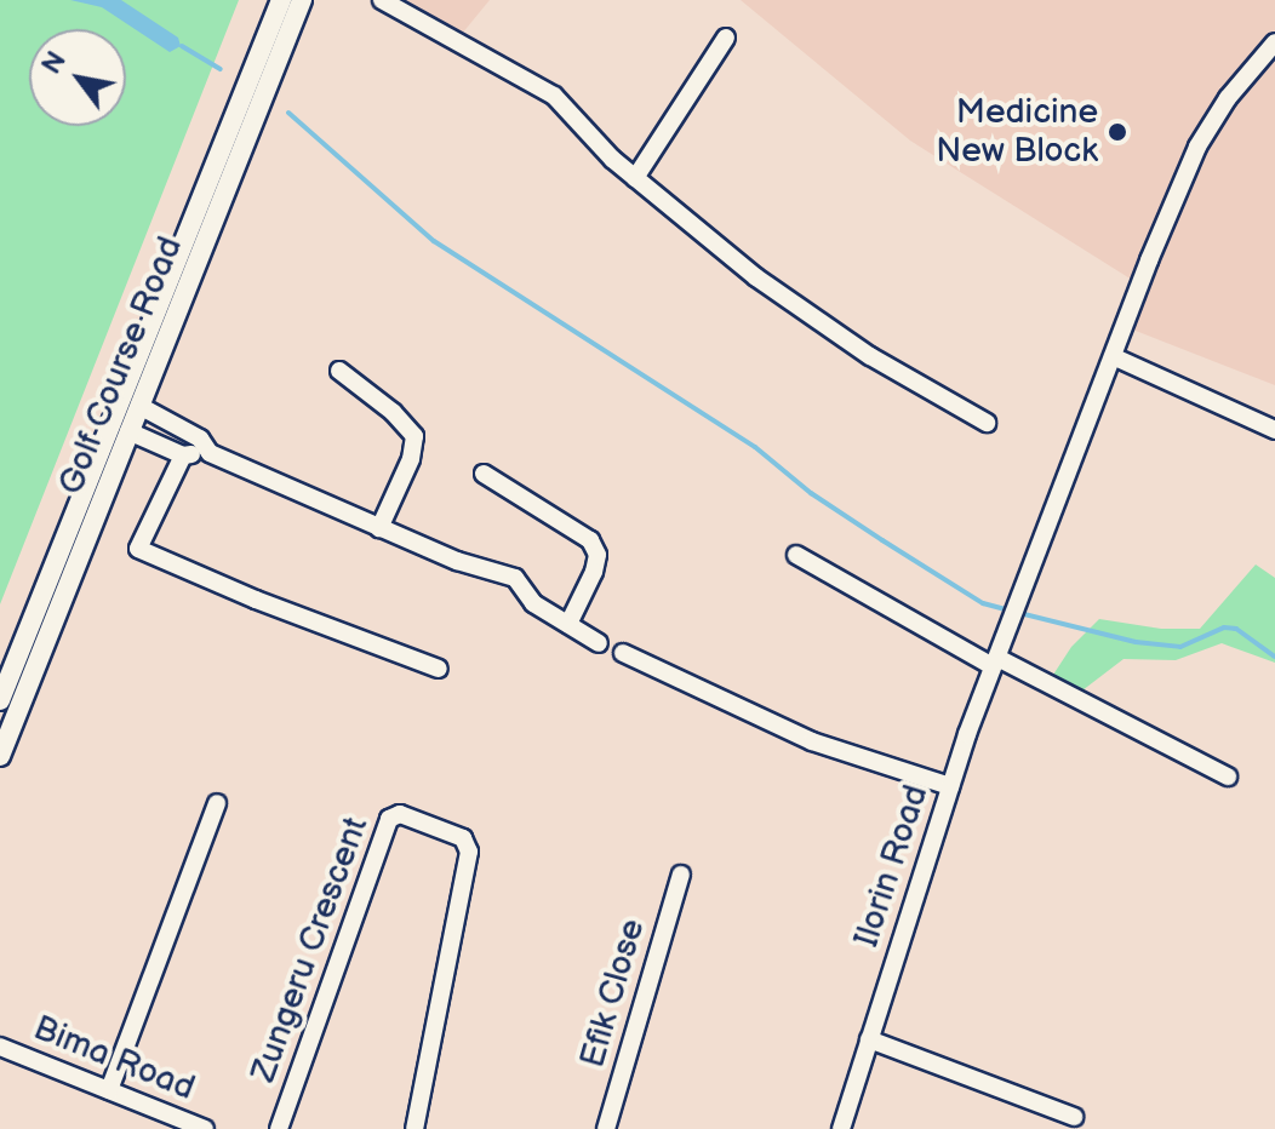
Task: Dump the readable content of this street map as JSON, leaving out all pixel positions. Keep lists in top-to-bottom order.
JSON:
{
  "streets": {
    "street": [
      "Golf Course Road",
      "Ilorin Road",
      "Zungeru Crescent",
      "Efik Close",
      "Bima Road"
    ]
  },
  "places": ["Medicine New Block"],
  "north": "top left"
}
